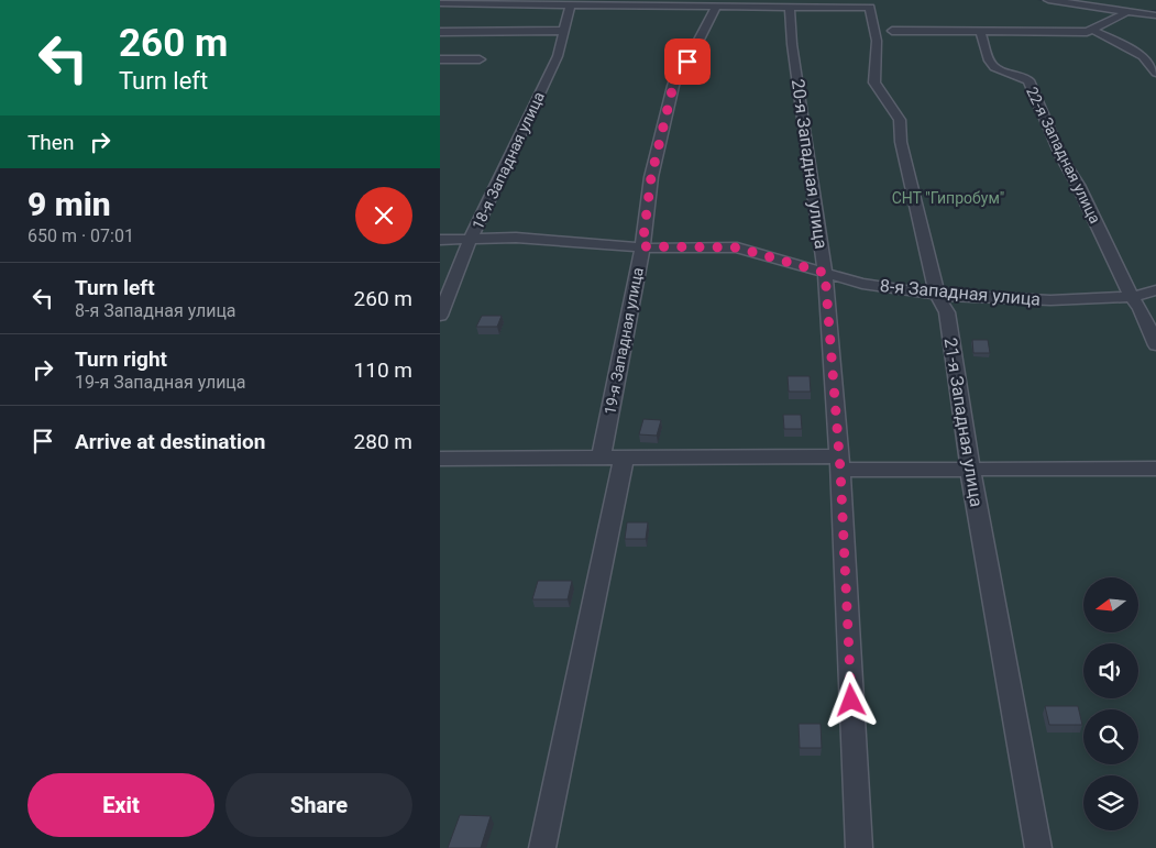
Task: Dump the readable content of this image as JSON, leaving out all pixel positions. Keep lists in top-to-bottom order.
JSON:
{
  "streets": {
    "street": [
      "22-я Западная улица",
      "18-я Западная улица",
      "20-я Западная улица",
      "8-я Западная улица",
      "19-я Западная улица",
      "21-я Западная улица"
    ]
  },
  "crossings": [
    ["22-я Западная улица", "8-я Западная улица"],
    ["18-я Западная улица", "8-я Западная улица"],
    ["20-я Западная улица", "8-я Западная улица"],
    ["20-я Западная улица", "21-я Западная улица"],
    ["8-я Западная улица", "19-я Западная улица"],
    ["8-я Западная улица", "21-я Западная улица"]
  ],
  "parks": ["СНТ \"Гипробум\""],
  "north": "left",
  "page": {
    "turn": ["260 m", "Turn left"],
    "then": "Then",
    "heading": ["9 min", "650 m · 07:01"],
    "list": [
      {
        "name": "Turn left",
        "note": "8-я Западная улица",
        "value": "260 m"
      },
      {
        "name": "Turn right",
        "note": "19-я Западная улица",
        "value": "110 m"
      },
      {
        "name": "Arrive at destination",
        "value": "280 m"
      }
    ],
    "buttons": ["Exit", "Share"]
  }
}
